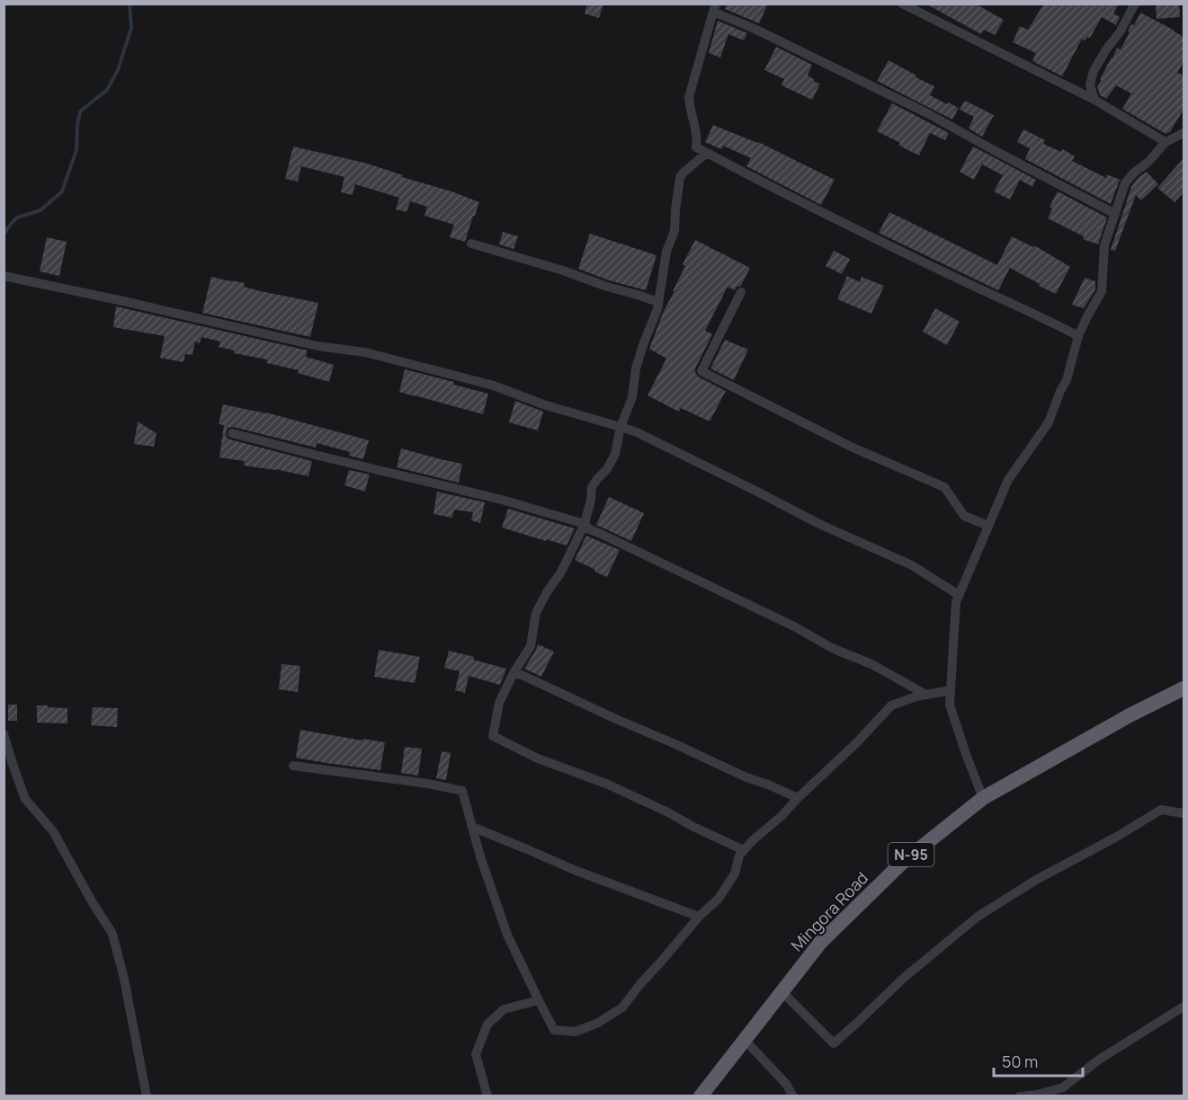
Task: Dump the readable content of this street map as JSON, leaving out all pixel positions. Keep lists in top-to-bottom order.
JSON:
{
  "streets": {
    "highway": ["N-95", "Mingora Road"]
  },
  "scale_bar": "50 m"
}
